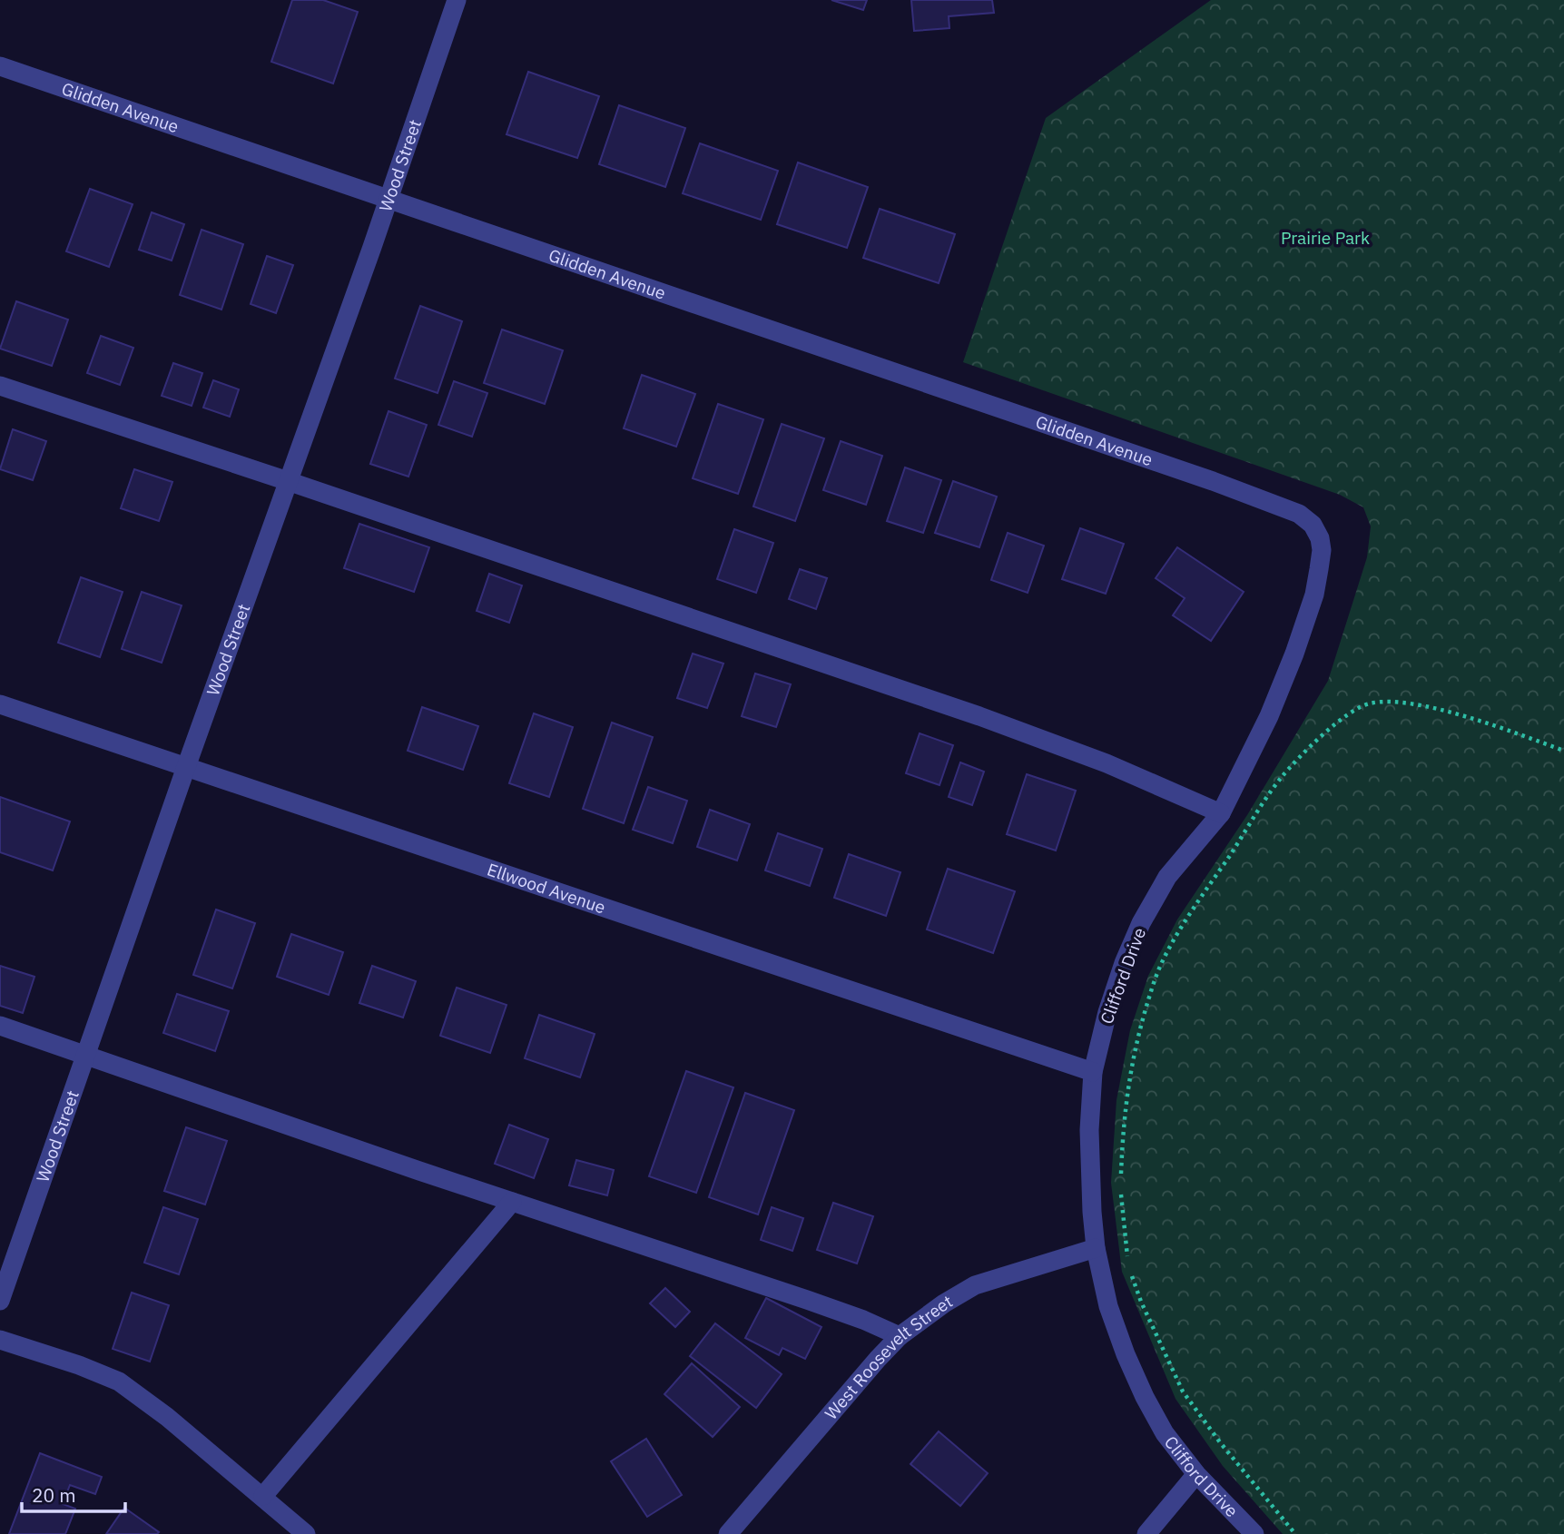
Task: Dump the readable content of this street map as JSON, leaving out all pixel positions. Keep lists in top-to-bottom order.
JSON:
{
  "streets": {
    "street": [
      "Glidden Avenue",
      "Wood Street",
      "Ellwood Avenue",
      "Clifford Drive",
      "West Roosevelt Street"
    ]
  },
  "crossings": [
    ["Glidden Avenue", "Wood Street"],
    ["Glidden Avenue", "Clifford Drive"],
    ["Wood Street", "Ellwood Avenue"],
    ["Ellwood Avenue", "Clifford Drive"],
    ["Clifford Drive", "West Roosevelt Street"]
  ],
  "parks": ["Prairie Park"],
  "scale_bar": "20 m"
}
